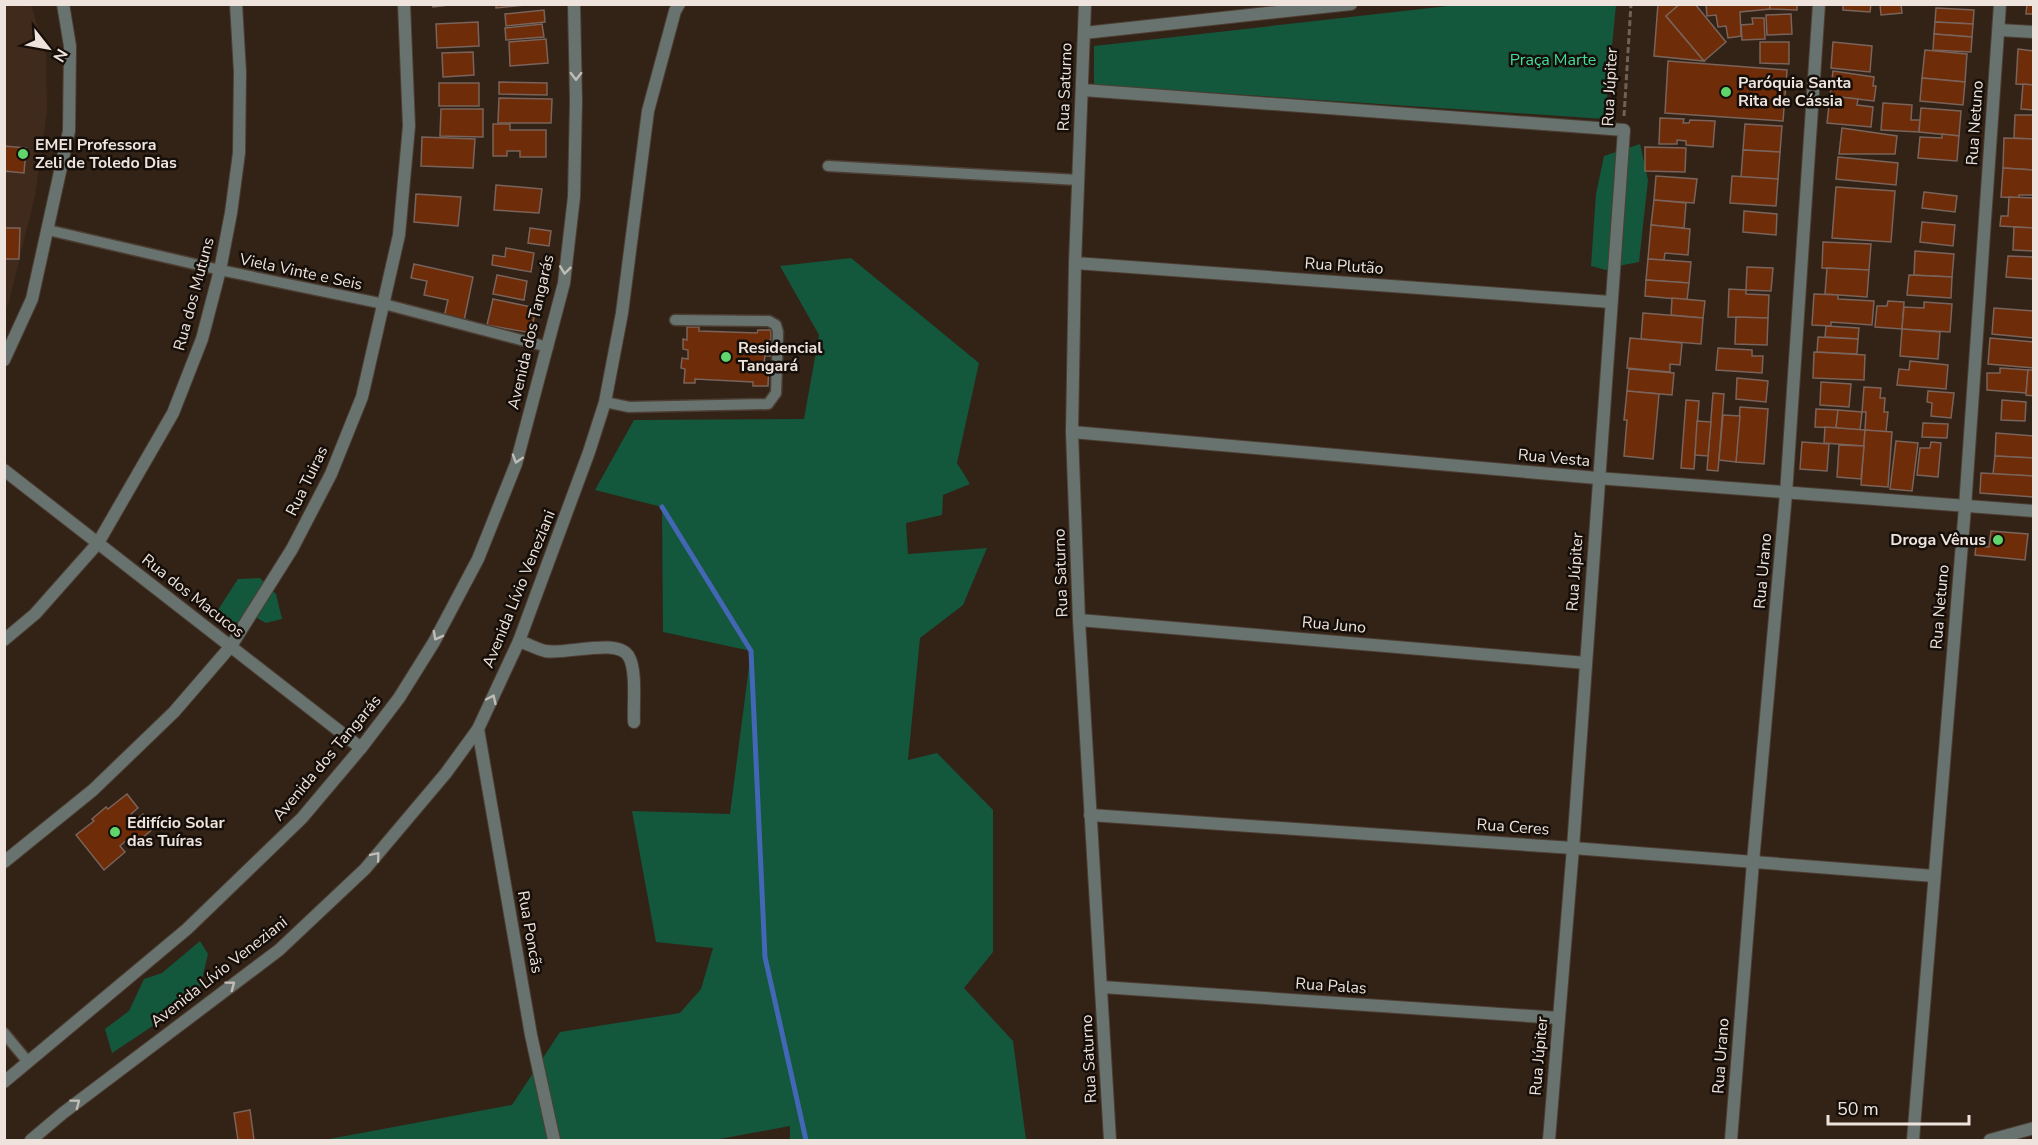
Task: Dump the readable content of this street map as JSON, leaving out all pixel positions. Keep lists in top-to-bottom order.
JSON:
{
  "streets": {
    "street": [
      "Rua Saturno",
      "Rua Júpiter",
      "Rua Netuno",
      "Rua Plutão",
      "Rua dos Mutuns",
      "Avenida dos Tangarás",
      "Rua Vesta",
      "Rua Tuiras",
      "Rua Urano",
      "Avenida Lívio Veneziani",
      "Rua dos Macucos",
      "Rua Juno",
      "Rua Ceres",
      "Rua Poncãs",
      "Rua Palas"
    ],
    "lane": ["Viela Vinte e Seis"]
  },
  "crossings": [
    ["Rua Saturno", "Rua Plutão"],
    ["Rua Saturno", "Rua Vesta"],
    ["Rua Saturno", "Rua Juno"],
    ["Rua Saturno", "Rua Ceres"],
    ["Rua Saturno", "Rua Palas"],
    ["Rua Júpiter", "Rua Plutão"],
    ["Rua Júpiter", "Rua Vesta"],
    ["Rua Júpiter", "Rua Juno"],
    ["Rua Júpiter", "Rua Ceres"],
    ["Rua Júpiter", "Rua Palas"],
    ["Rua Netuno", "Rua Vesta"],
    ["Rua Netuno", "Rua Ceres"],
    ["Viela Vinte e Seis", "Rua dos Mutuns"],
    ["Viela Vinte e Seis", "Avenida dos Tangarás"],
    ["Viela Vinte e Seis", "Rua Tuiras"],
    ["Rua dos Mutuns", "Rua dos Macucos"],
    ["Avenida dos Tangarás", "Rua dos Macucos"],
    ["Rua Vesta", "Rua Urano"],
    ["Rua Tuiras", "Rua dos Macucos"],
    ["Rua Urano", "Rua Ceres"],
    ["Avenida Lívio Veneziani", "Rua Poncãs"]
  ],
  "one_way": ["Avenida dos Tangarás", "Avenida Lívio Veneziani"],
  "parks": ["Praça Marte"],
  "places": [
    "Paróquia Santa Rita de Cássia",
    "EMEI Professora Zeli de Toledo Dias",
    "Residencial Tangará",
    "Droga Vênus",
    "Edifício Solar das Tuíras"
  ],
  "scale_bar": "50 m",
  "north": "bottom right"
}
